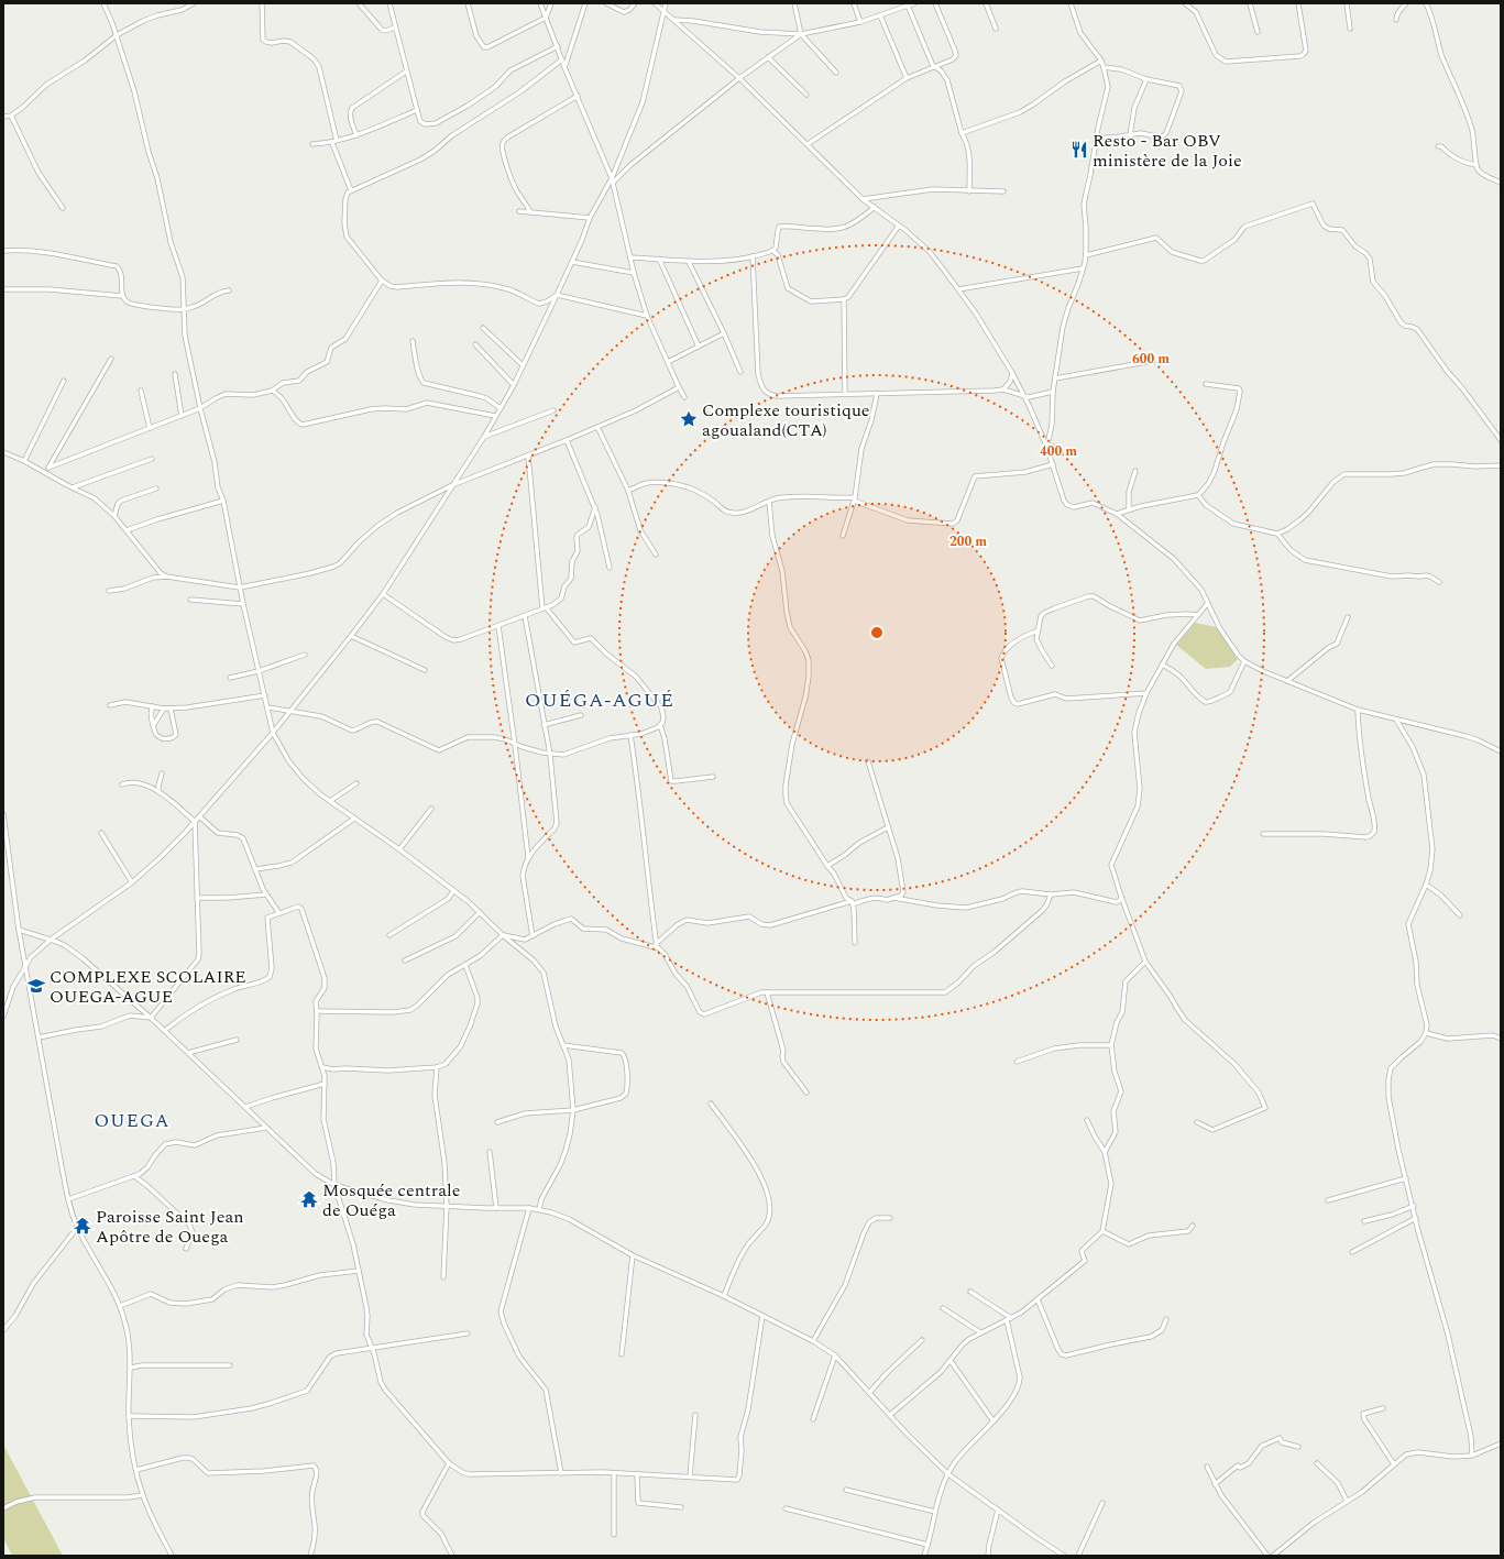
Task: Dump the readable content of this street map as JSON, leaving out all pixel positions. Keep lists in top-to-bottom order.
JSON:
{
  "districts": ["OUÉGA-AGUÉ", "OUEGA"],
  "places": {
    "restaurant": ["Resto - Bar OBV ministère de la Joie"],
    "place": ["Complexe touristique agoualand(CTA)"],
    "school or university": ["COMPLEXE SCOLAIRE OUEGA-AGUE"],
    "temple": ["Mosquée centrale de Ouéga", "Paroisse Saint Jean Apôtre de Ouega"]
  },
  "rings": ["600 m", "400 m", "200 m"]
}
